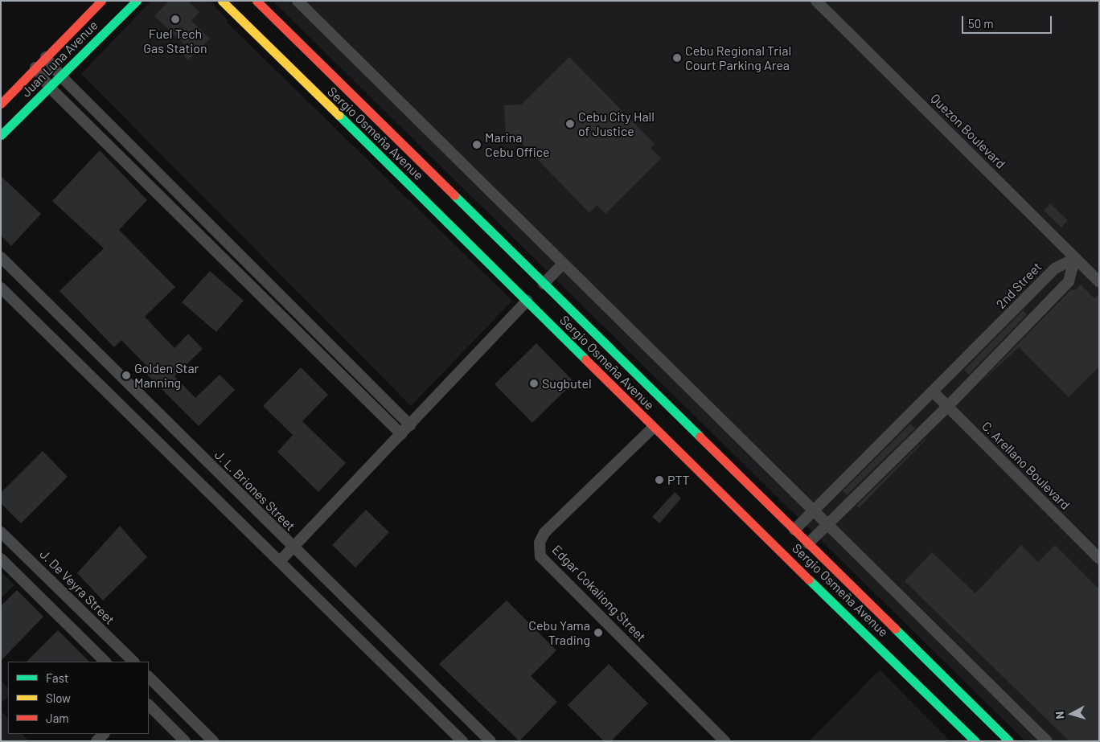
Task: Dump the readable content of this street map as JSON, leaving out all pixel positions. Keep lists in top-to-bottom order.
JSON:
{
  "streets": {
    "main road": ["Juan Luna Avenue", "Sergio Osmeña Avenue"],
    "street": [
      "Quezon Boulevard",
      "2nd Street",
      "C. Arellano Boulevard",
      "J. L. Briones Street",
      "J. De Veyra Street",
      "Edgar Cokaliong Street"
    ]
  },
  "crossings": [
    ["Quezon Boulevard", "2nd Street"],
    ["Sergio Osmeña Avenue", "2nd Street"],
    ["Sergio Osmeña Avenue", "Edgar Cokaliong Street"],
    ["2nd Street", "C. Arellano Boulevard"]
  ],
  "places": [
    "Fuel Tech Gas Station",
    "Cebu Regional Trial Court Parking Area",
    "Cebu City Hall of Justice",
    "Marina Cebu Office",
    "Golden Star Manning",
    "Sugbutel",
    "PTT",
    "Cebu Yama Trading"
  ],
  "legend": ["Fast", "Slow", "Jam"],
  "scale_bar": "50 m",
  "north": "left"
}
